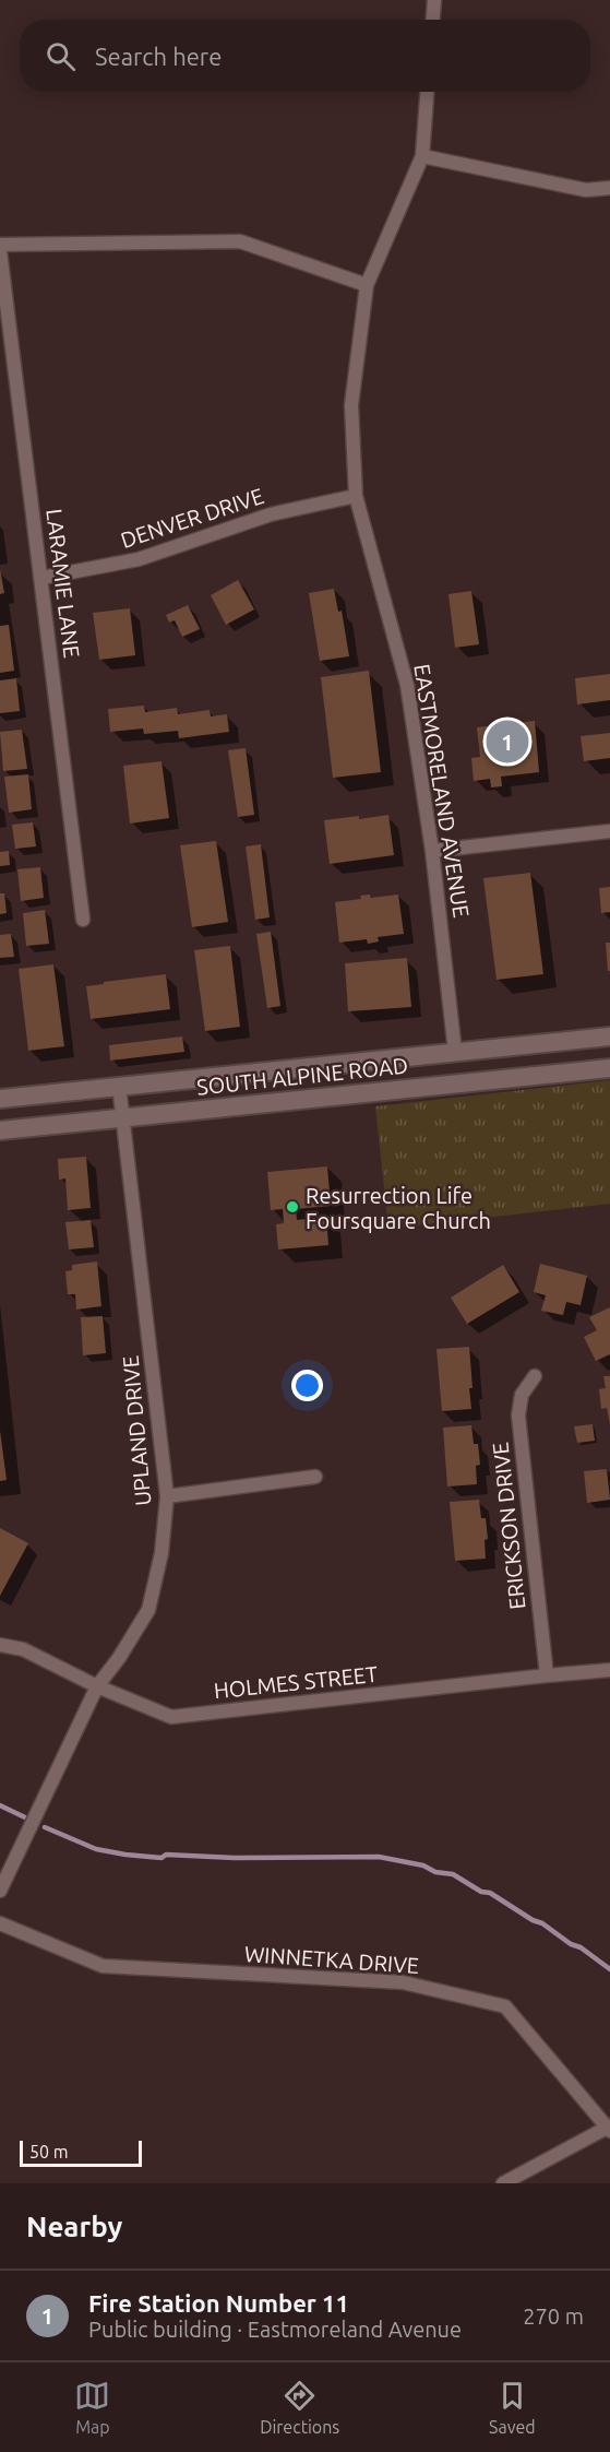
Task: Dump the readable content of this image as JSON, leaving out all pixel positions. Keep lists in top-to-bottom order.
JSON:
{
  "streets": {
    "main road": ["SOUTH ALPINE ROAD"],
    "street": [
      "DENVER DRIVE",
      "LARAMIE LANE",
      "EASTMORELAND AVENUE",
      "UPLAND DRIVE",
      "ERICKSON DRIVE",
      "HOLMES STREET",
      "WINNETKA DRIVE"
    ]
  },
  "crossings": [
    ["DENVER DRIVE", "LARAMIE LANE"],
    ["DENVER DRIVE", "EASTMORELAND AVENUE"],
    ["EASTMORELAND AVENUE", "SOUTH ALPINE ROAD"],
    ["SOUTH ALPINE ROAD", "UPLAND DRIVE"],
    ["UPLAND DRIVE", "HOLMES STREET"],
    ["ERICKSON DRIVE", "HOLMES STREET"]
  ],
  "places": ["Resurrection Life Foursquare Church"],
  "scale_bar": "50 m",
  "page": {
    "search": "Search here",
    "pins": "1",
    "scale": "50 m",
    "heading": "Nearby",
    "list": [
      {
        "mark": "1",
        "name": "Fire Station Number 11",
        "note": "Public building · Eastmoreland Avenue",
        "value": "270 m"
      }
    ],
    "nav": ["Map", "Directions", "Saved"]
  }
}
